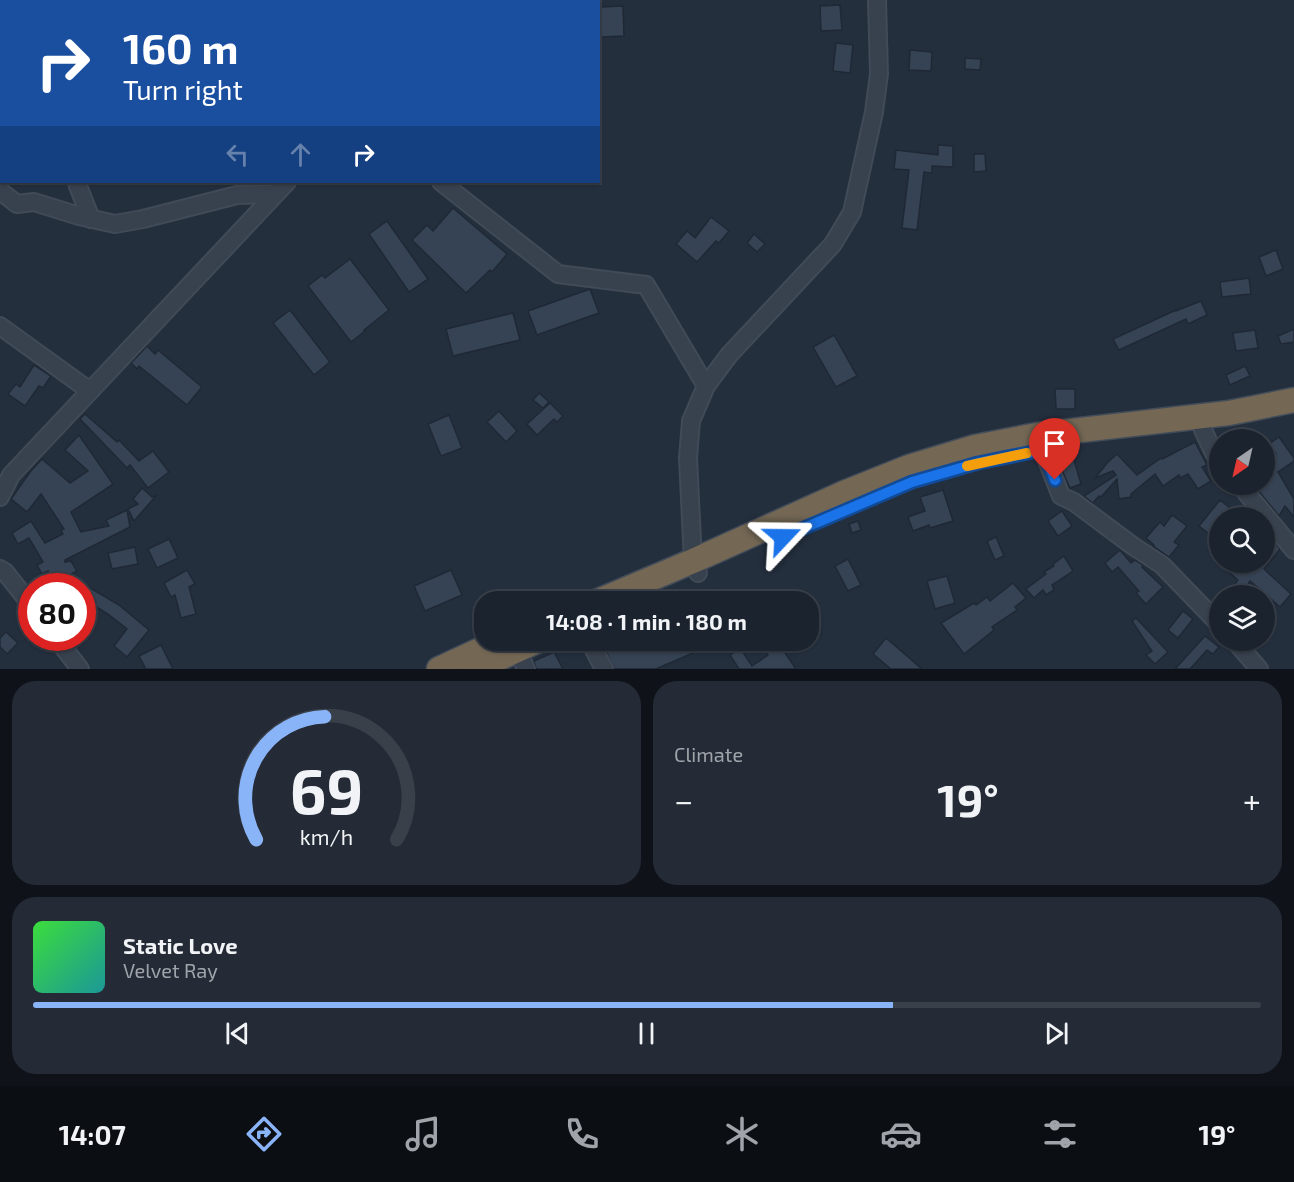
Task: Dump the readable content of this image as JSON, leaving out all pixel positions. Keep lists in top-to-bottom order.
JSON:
{
  "north": "bottom left",
  "page": {
    "turn": ["160 m", "Turn right"],
    "limit": "80",
    "trip": "14:08 · 1 min · 180 m",
    "tile": "Climate",
    "heat": ["−", "19°", "+"],
    "song": ["Static Love", "Velvet Ray"],
    "tabs": ["14:07", "19°"],
    "gauge": ["69", "km/h"]
  }
}
